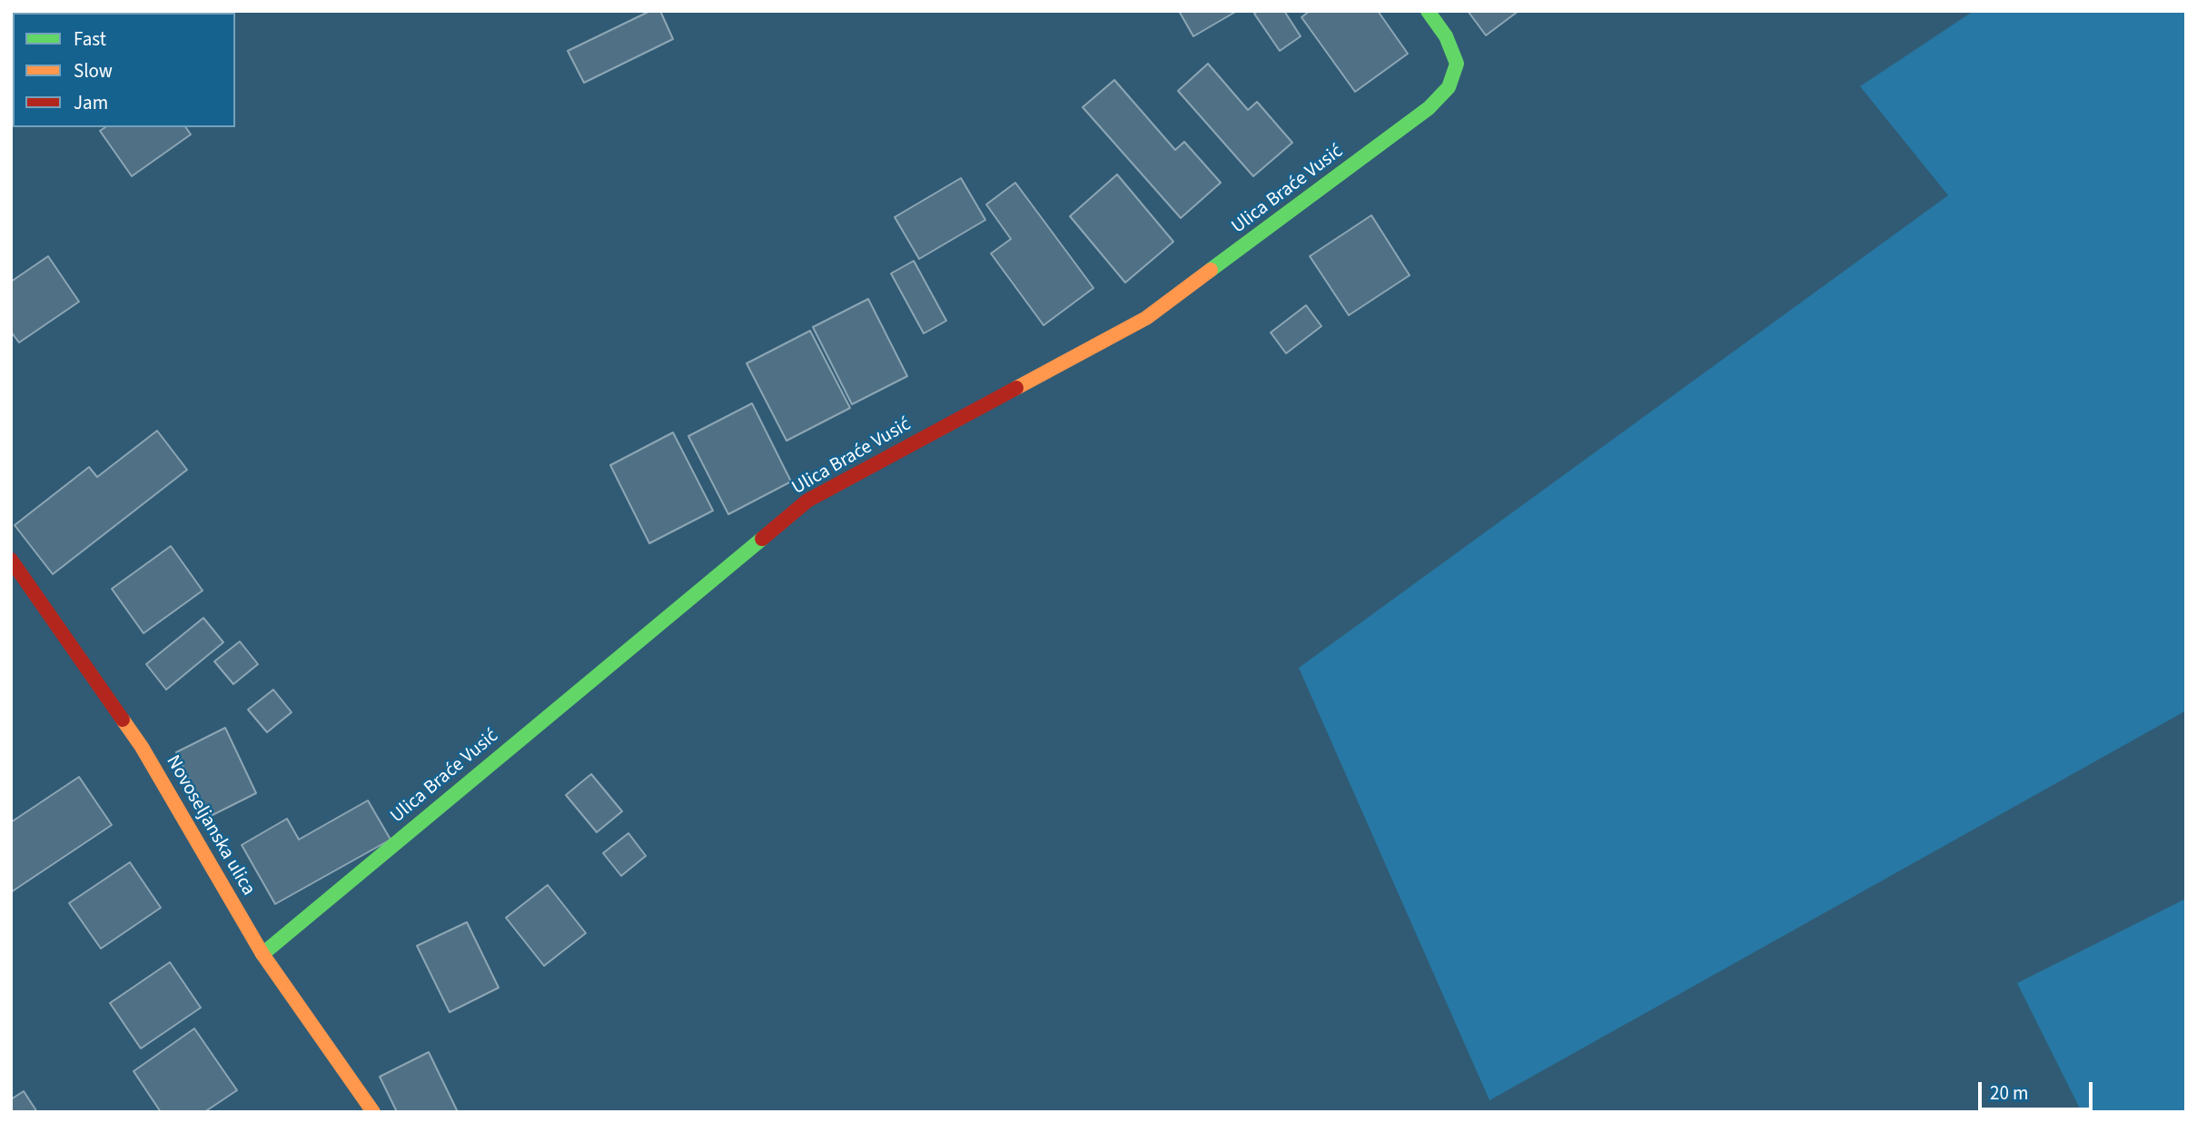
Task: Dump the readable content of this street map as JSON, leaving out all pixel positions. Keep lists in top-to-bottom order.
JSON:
{
  "streets": {
    "street": ["Ulica Braće Vusić", "Novoseljanska ulica"]
  },
  "crossings": [
    ["Ulica Braće Vusić", "Novoseljanska ulica"]
  ],
  "legend": ["Fast", "Slow", "Jam"],
  "scale_bar": "20 m"
}
